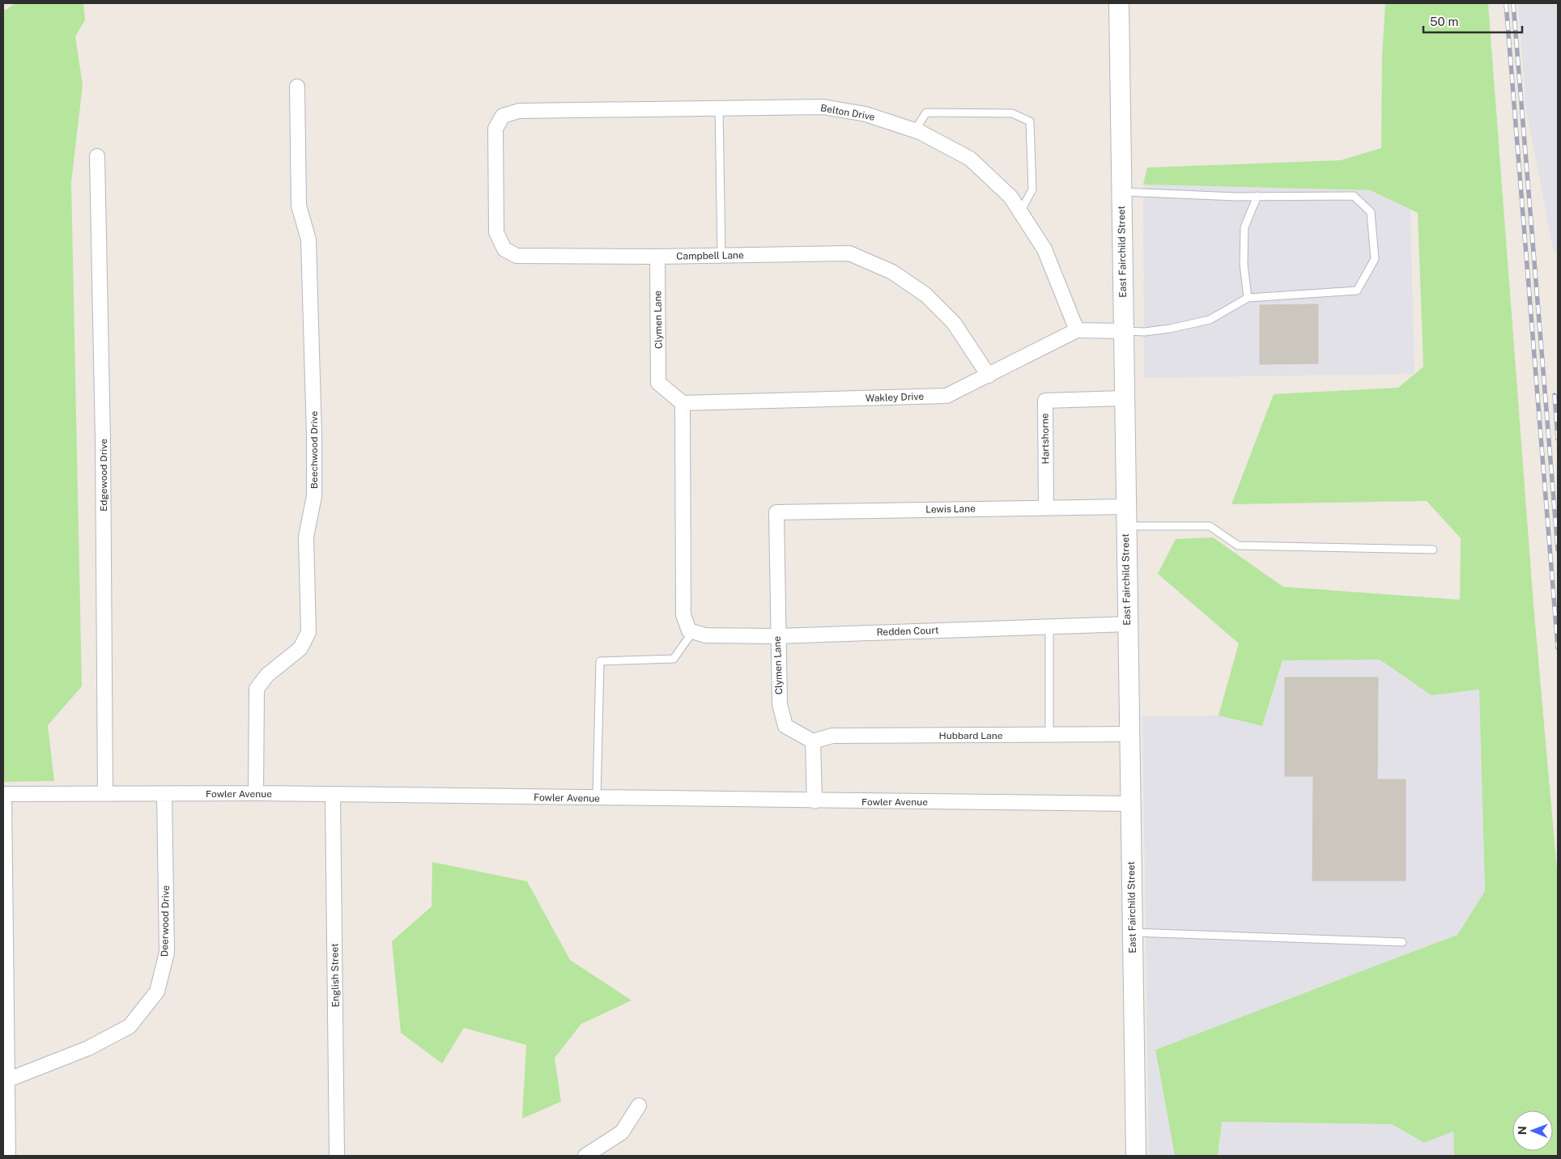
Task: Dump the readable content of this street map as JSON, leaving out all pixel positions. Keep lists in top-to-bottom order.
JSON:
{
  "streets": {
    "street": [
      "Belton Drive",
      "East Fairchild Street",
      "Campbell Lane",
      "Clymen Lane",
      "Wakley Drive",
      "Hartshorne",
      "Beechwood Drive",
      "Edgewood Drive",
      "Lewis Lane",
      "Redden Court",
      "Hubbard Lane",
      "Fowler Avenue",
      "Deerwood Drive",
      "English Street"
    ]
  },
  "crossings": [
    ["Belton Drive", "Campbell Lane"],
    ["Belton Drive", "Wakley Drive"],
    ["East Fairchild Street", "Wakley Drive"],
    ["East Fairchild Street", "Hartshorne"],
    ["East Fairchild Street", "Lewis Lane"],
    ["East Fairchild Street", "Redden Court"],
    ["East Fairchild Street", "Hubbard Lane"],
    ["East Fairchild Street", "Fowler Avenue"],
    ["Campbell Lane", "Clymen Lane"],
    ["Campbell Lane", "Wakley Drive"],
    ["Clymen Lane", "Wakley Drive"],
    ["Clymen Lane", "Lewis Lane"],
    ["Clymen Lane", "Redden Court"],
    ["Clymen Lane", "Hubbard Lane"],
    ["Hartshorne", "Lewis Lane"],
    ["Beechwood Drive", "Fowler Avenue"],
    ["Edgewood Drive", "Fowler Avenue"],
    ["Fowler Avenue", "Deerwood Drive"],
    ["Fowler Avenue", "English Street"]
  ],
  "scale_bar": "50 m",
  "north": "left"
}
